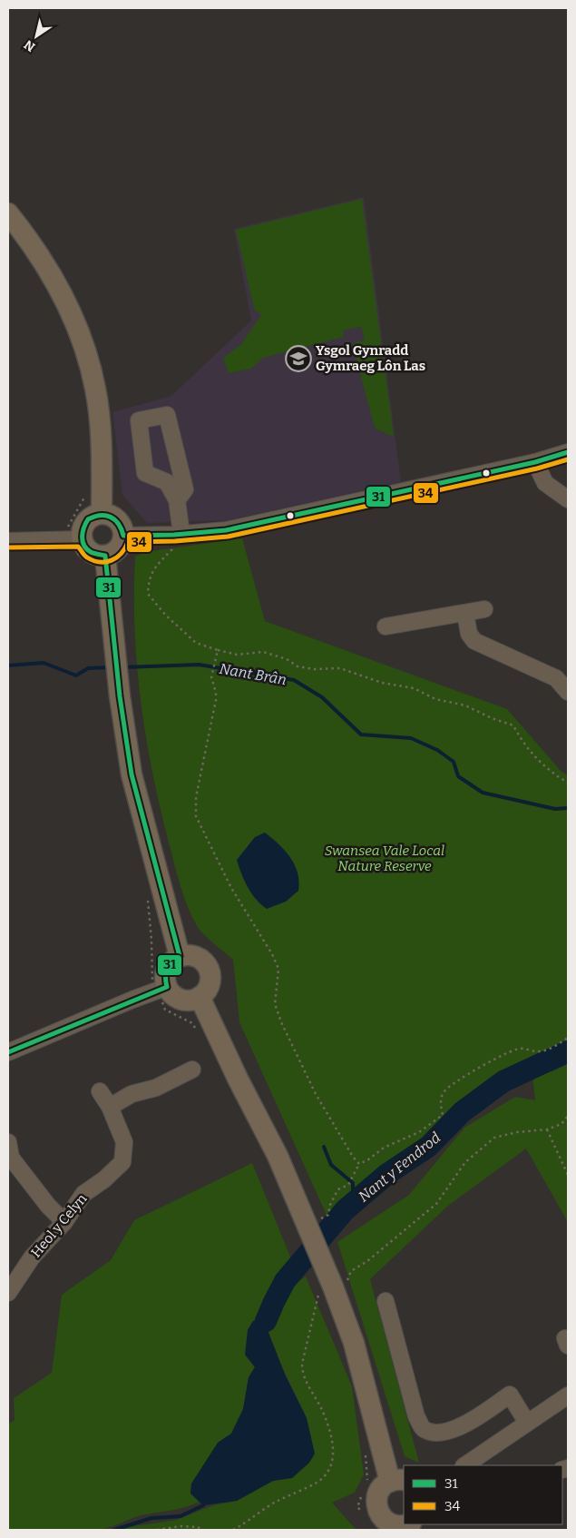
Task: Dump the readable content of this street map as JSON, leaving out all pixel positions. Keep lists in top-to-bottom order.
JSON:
{
  "streets": {
    "street": ["Heol y Celyn"]
  },
  "water": ["Nant Brân", "Nant y Fendrod"],
  "parks": ["Swansea Vale Local Nature Reserve"],
  "places": {
    "school or university": ["Ysgol Gynradd Gymraeg Lôn Las"]
  },
  "lines": ["transit line 31", "transit line 34"],
  "legend": ["31", "34"],
  "north": "bottom left"
}
